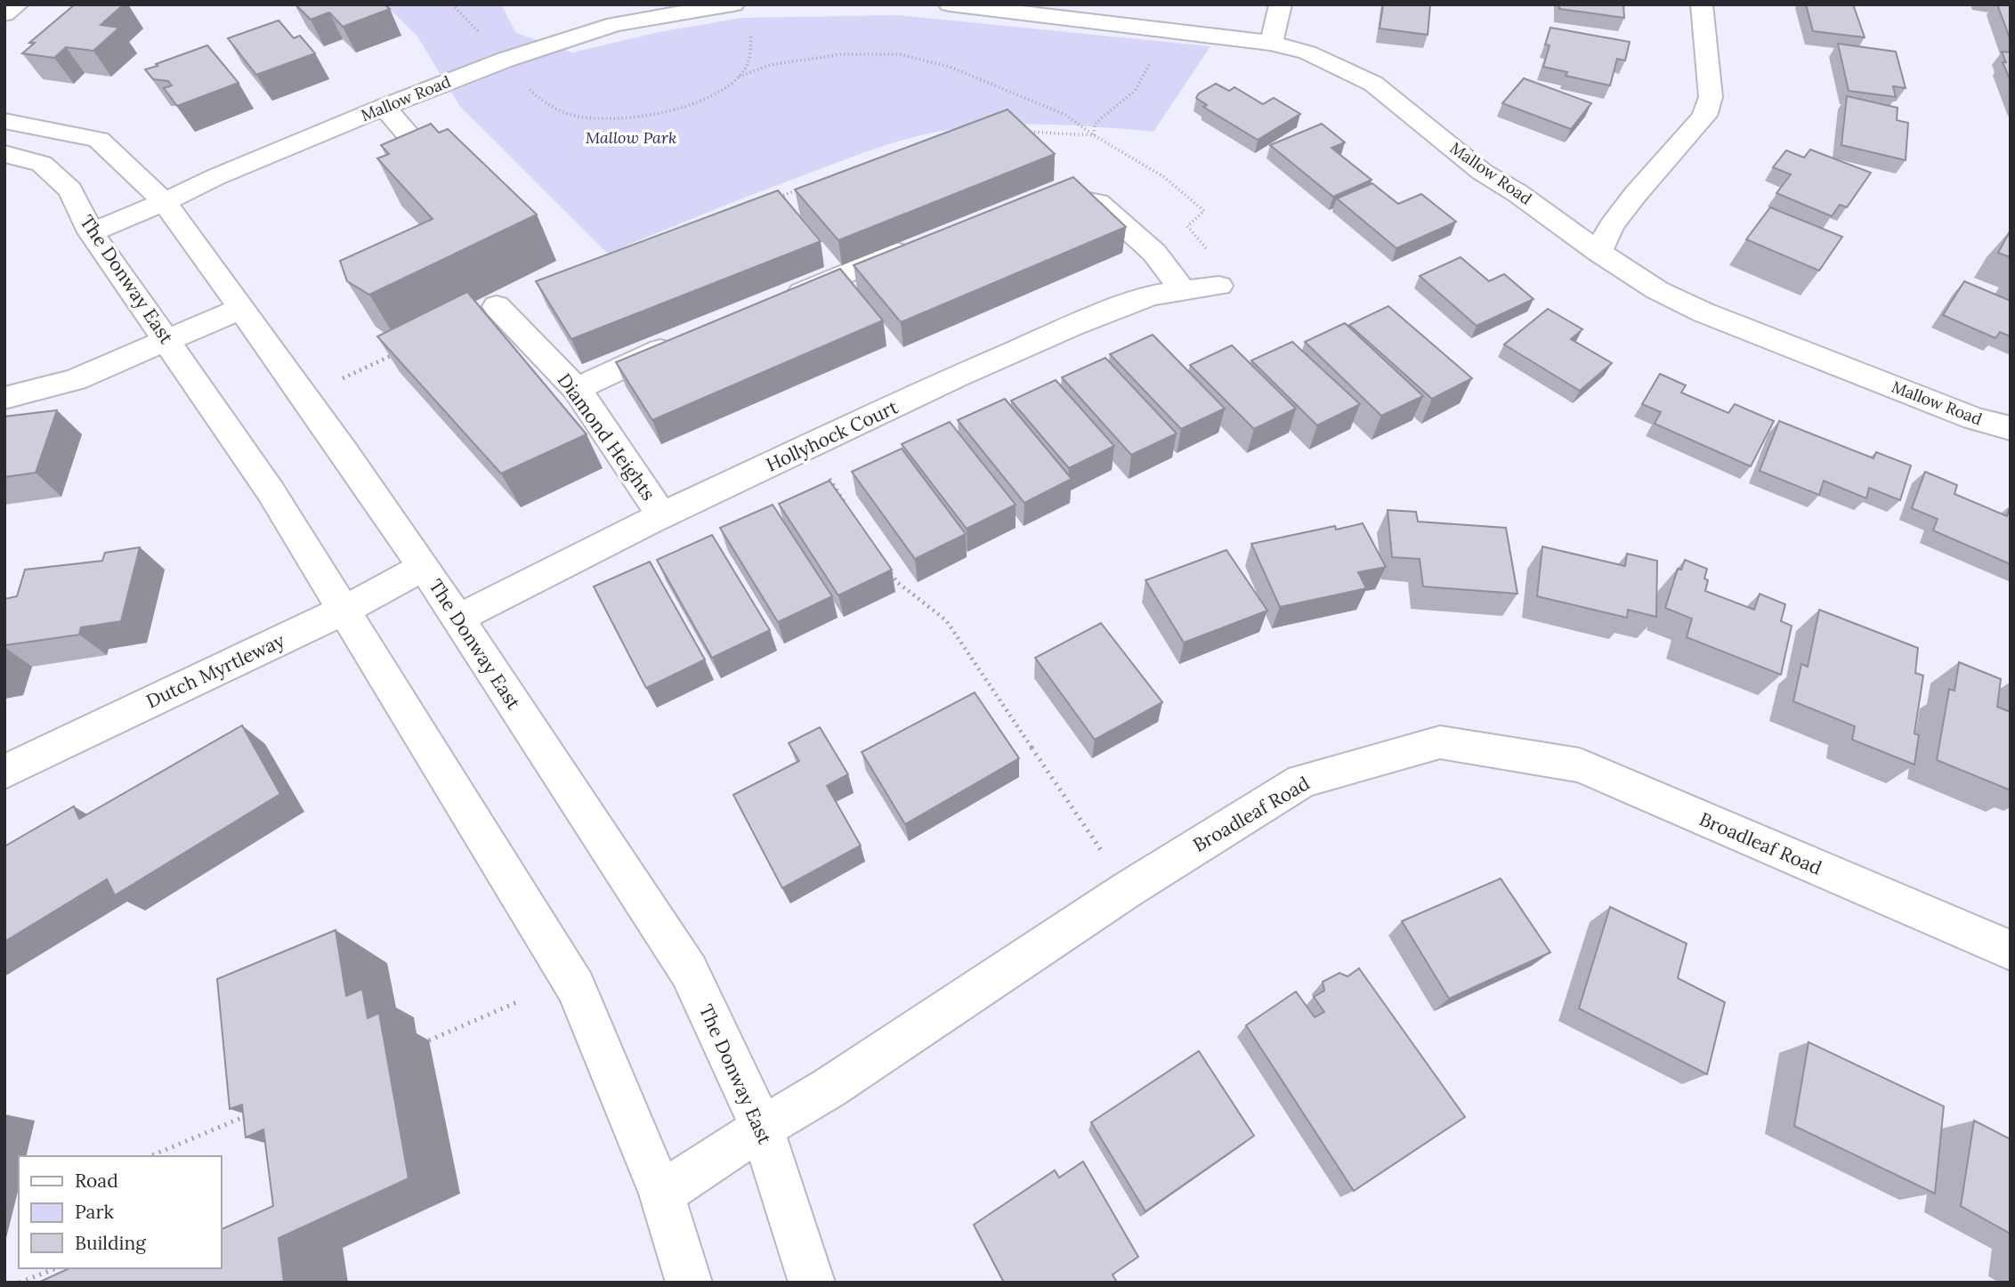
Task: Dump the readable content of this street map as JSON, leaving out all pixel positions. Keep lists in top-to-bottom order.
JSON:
{
  "streets": {
    "street": [
      "Mallow Road",
      "The Donway East",
      "Hollyhock Court",
      "Diamond Heights",
      "Dutch Myrtleway",
      "Broadleaf Road"
    ]
  },
  "crossings": [
    ["Mallow Road", "The Donway East"],
    ["The Donway East", "Hollyhock Court"],
    ["The Donway East", "Dutch Myrtleway"],
    ["The Donway East", "Broadleaf Road"],
    ["Hollyhock Court", "Diamond Heights"]
  ],
  "parks": ["Mallow Park"],
  "legend": ["Road", "Park", "Building"]
}
